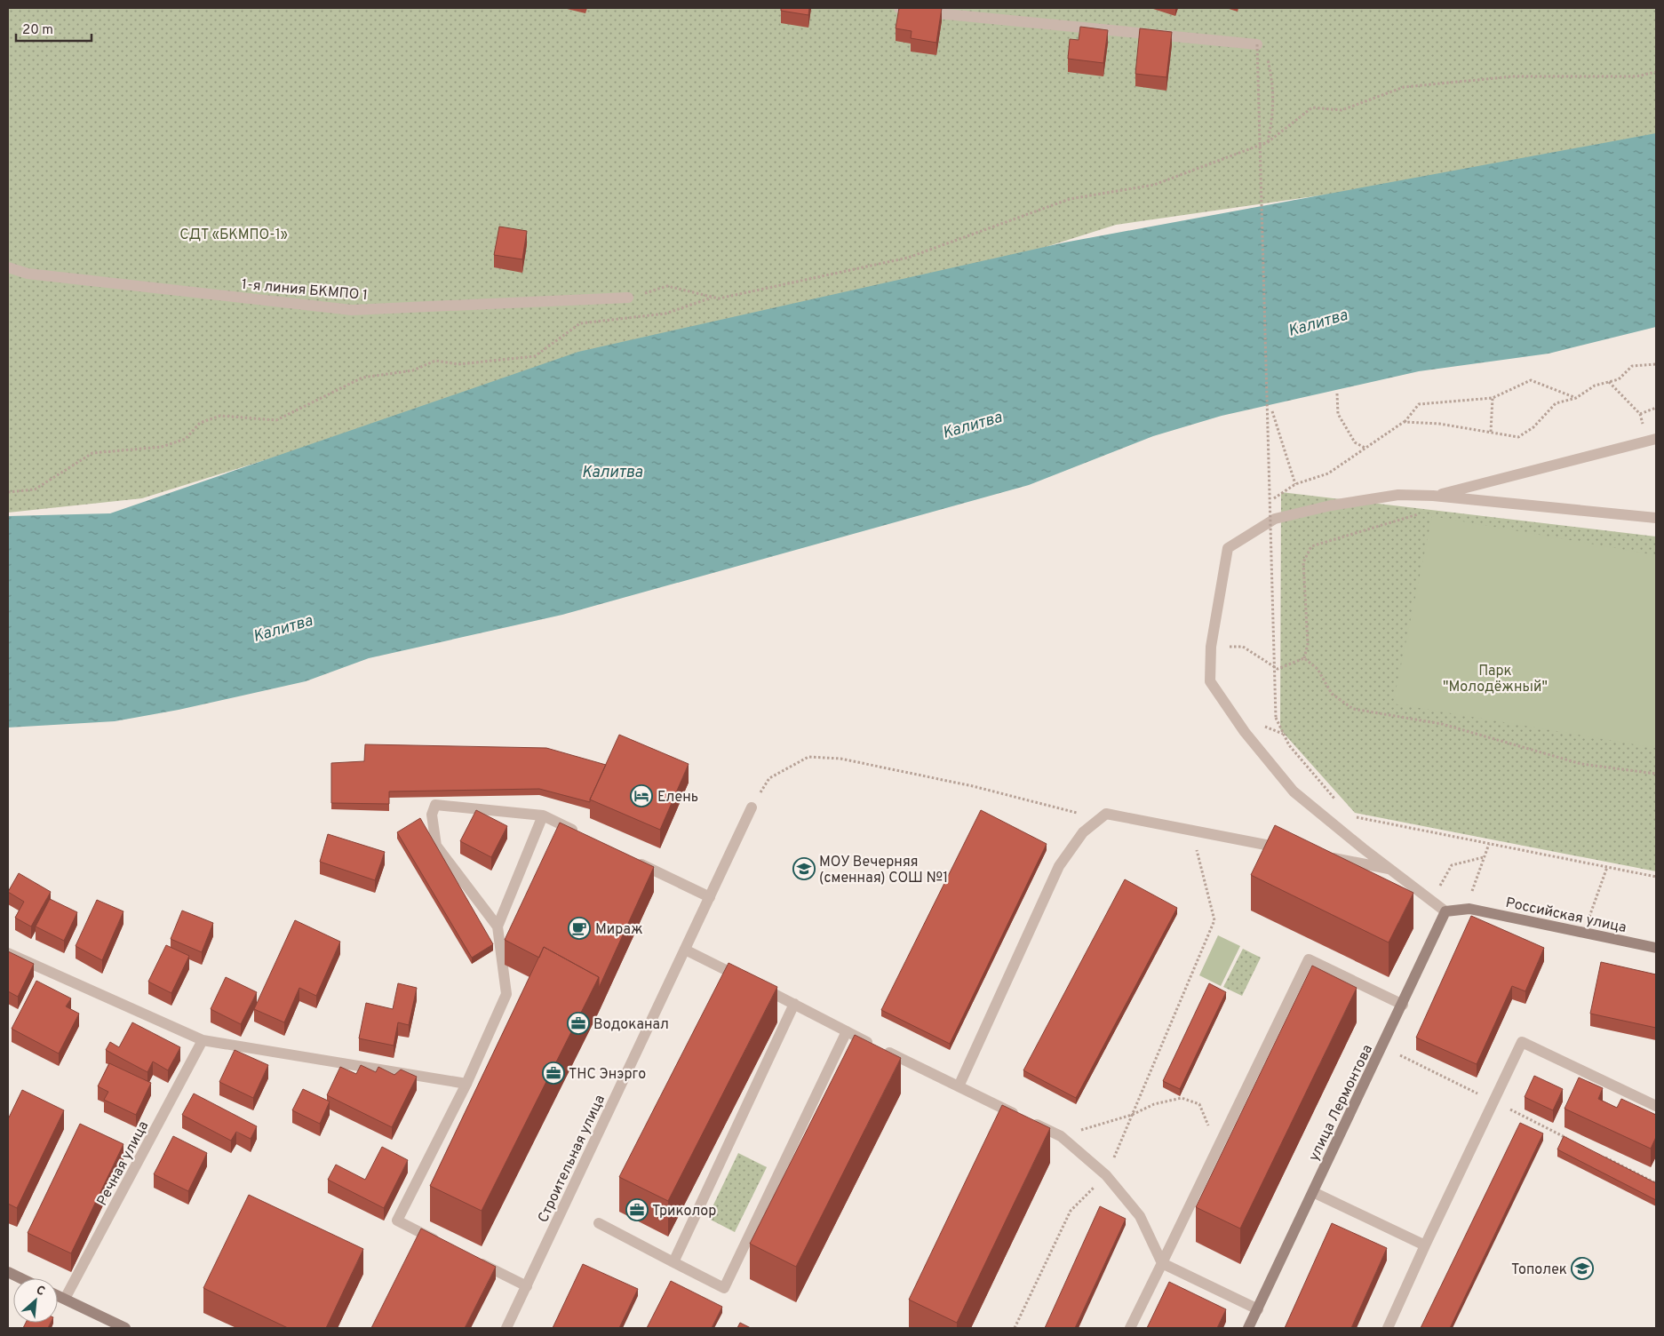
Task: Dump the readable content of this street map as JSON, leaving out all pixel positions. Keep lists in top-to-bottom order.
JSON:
{
  "streets": {
    "street": [
      "1-я линия БКМПО 1",
      "Российская улица",
      "улица Лермонтова",
      "Строительная улица",
      "Речная улица"
    ]
  },
  "water": ["Калитва"],
  "parks": ["СДТ «БКМПО-1»", "Парк \"Молодёжный\""],
  "places": {
    "hotel": ["Елень"],
    "school or university": ["МОУ Вечерняя (сменная) СОШ №1", "Тополек"],
    "cafe": ["Мираж"],
    "office": ["Водоканал", "ТНС Энэрго", "Триколор"]
  },
  "scale_bar": "20 m",
  "north": "top right"
}
